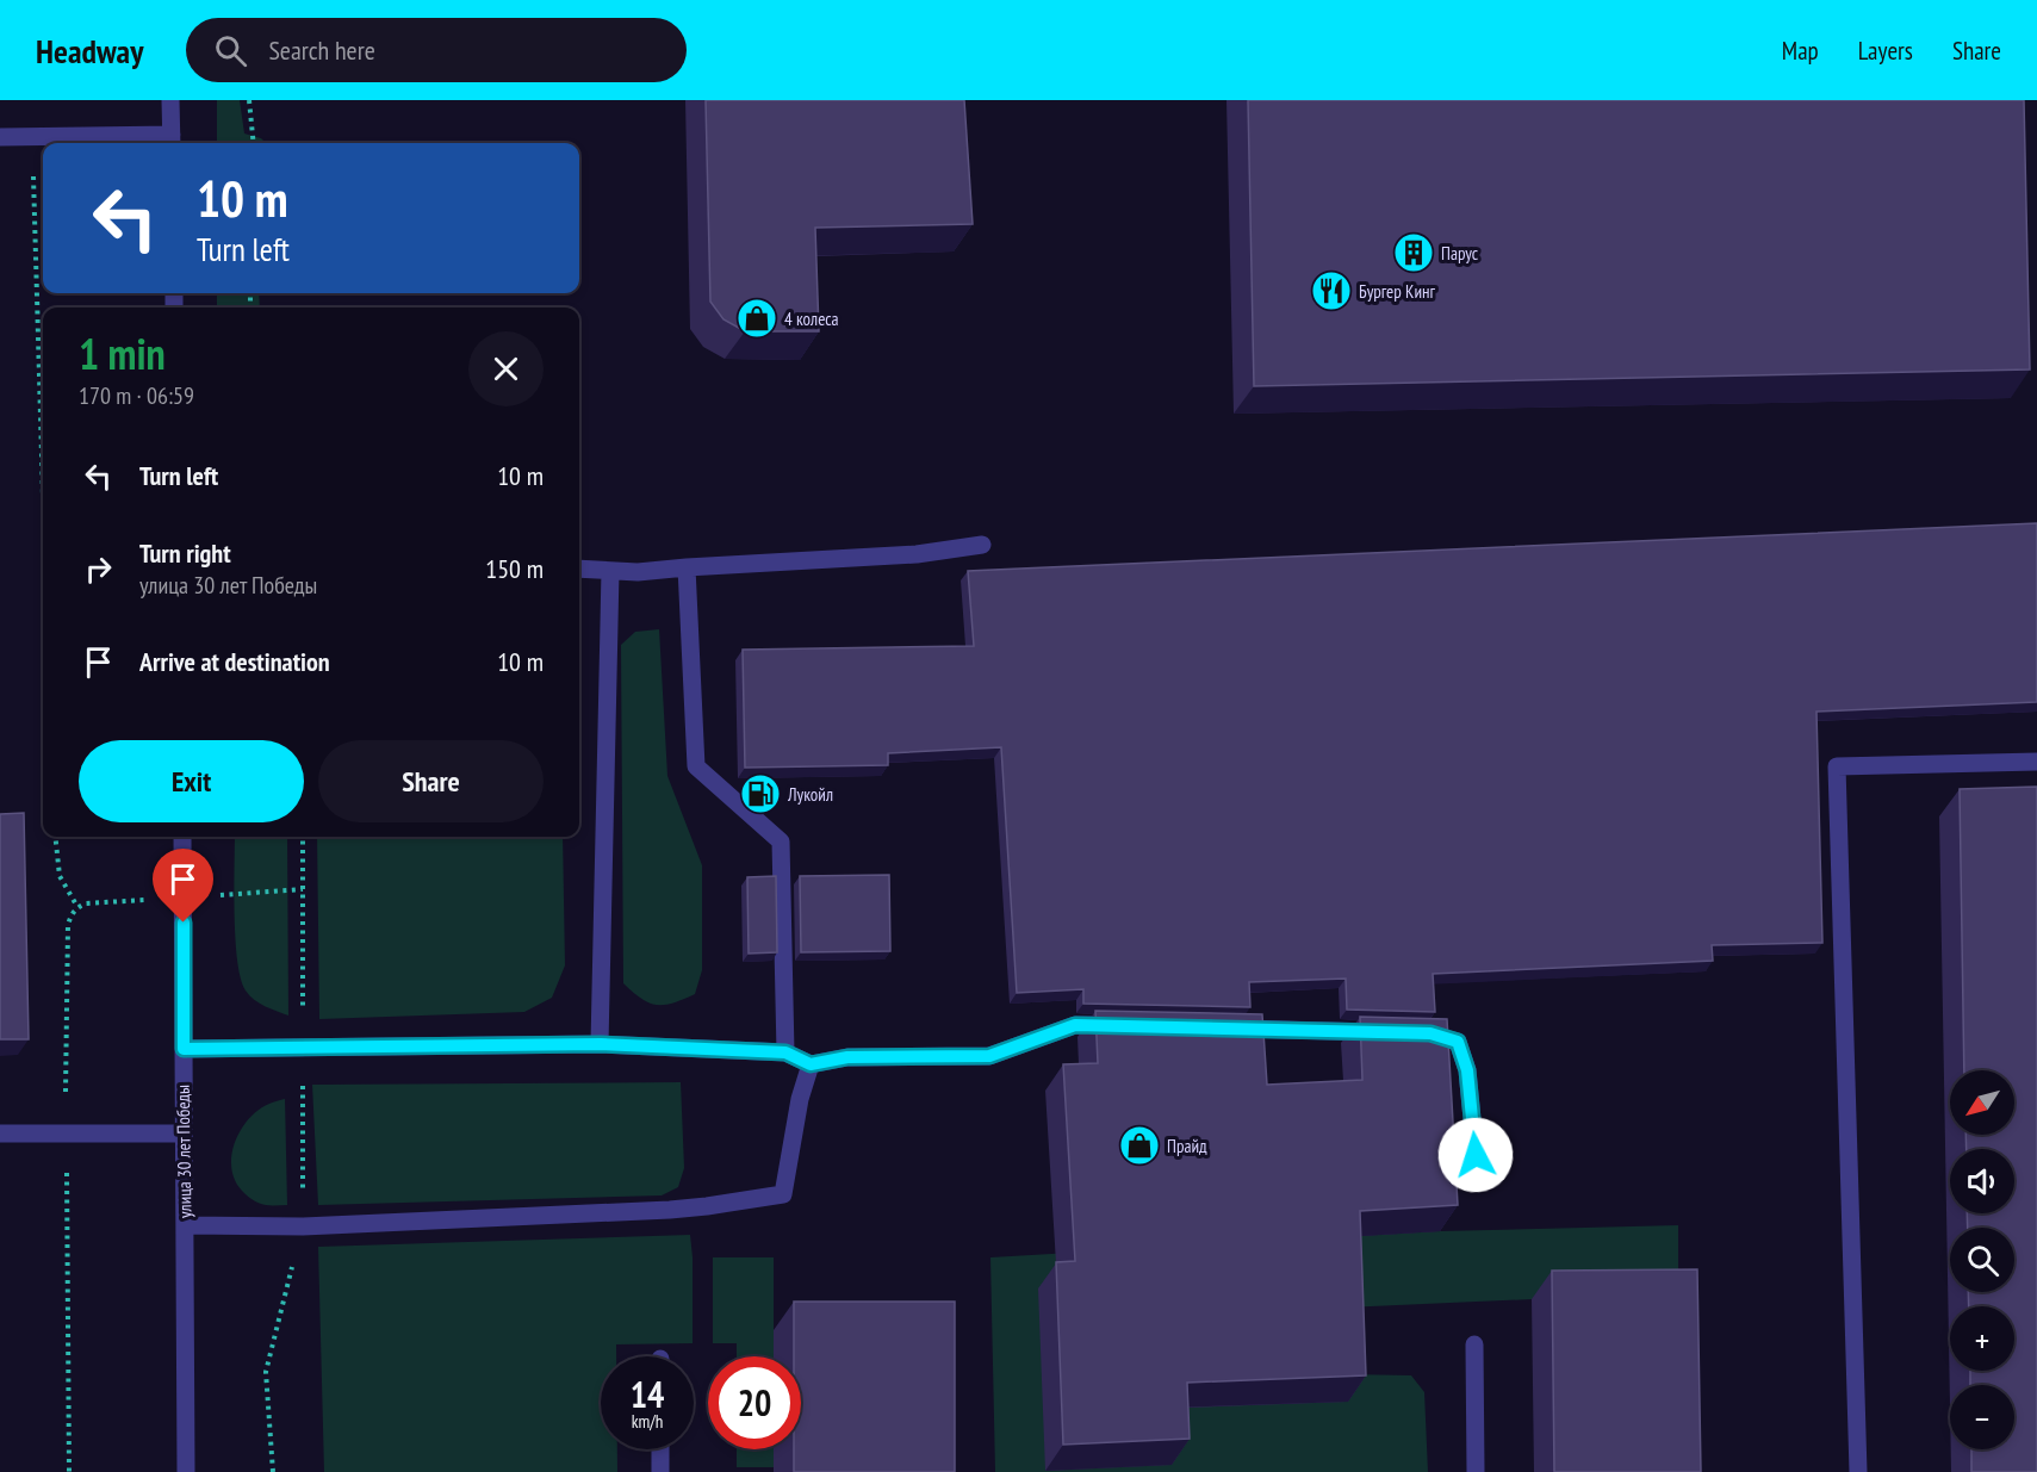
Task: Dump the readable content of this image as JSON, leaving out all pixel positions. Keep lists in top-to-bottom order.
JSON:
{
  "streets": {
    "street": ["улица 30 лет Победы"]
  },
  "places": {
    "building": ["Парус"],
    "restaurant": ["Бургер Кинг"],
    "shop": ["4 колеса", "Прайд"],
    "fuel station": ["Лукойл"]
  },
  "north": "bottom left",
  "page": {
    "header": "Headway",
    "search": "Search here",
    "nav": ["Map", "Layers", "Share"],
    "turn": ["10 m", "Turn left"],
    "heading": ["1 min", "170 m · 06:59"],
    "list": [
      {
        "name": "Turn left",
        "value": "10 m"
      },
      {
        "name": "Turn right",
        "note": "улица 30 лет Победы",
        "value": "150 m"
      },
      {
        "name": "Arrive at destination",
        "value": "10 m"
      }
    ],
    "buttons": ["Exit", "Share"],
    "map_buttons": ["+", "−"],
    "speed": "14 km/h",
    "limit": "20"
  }
}
